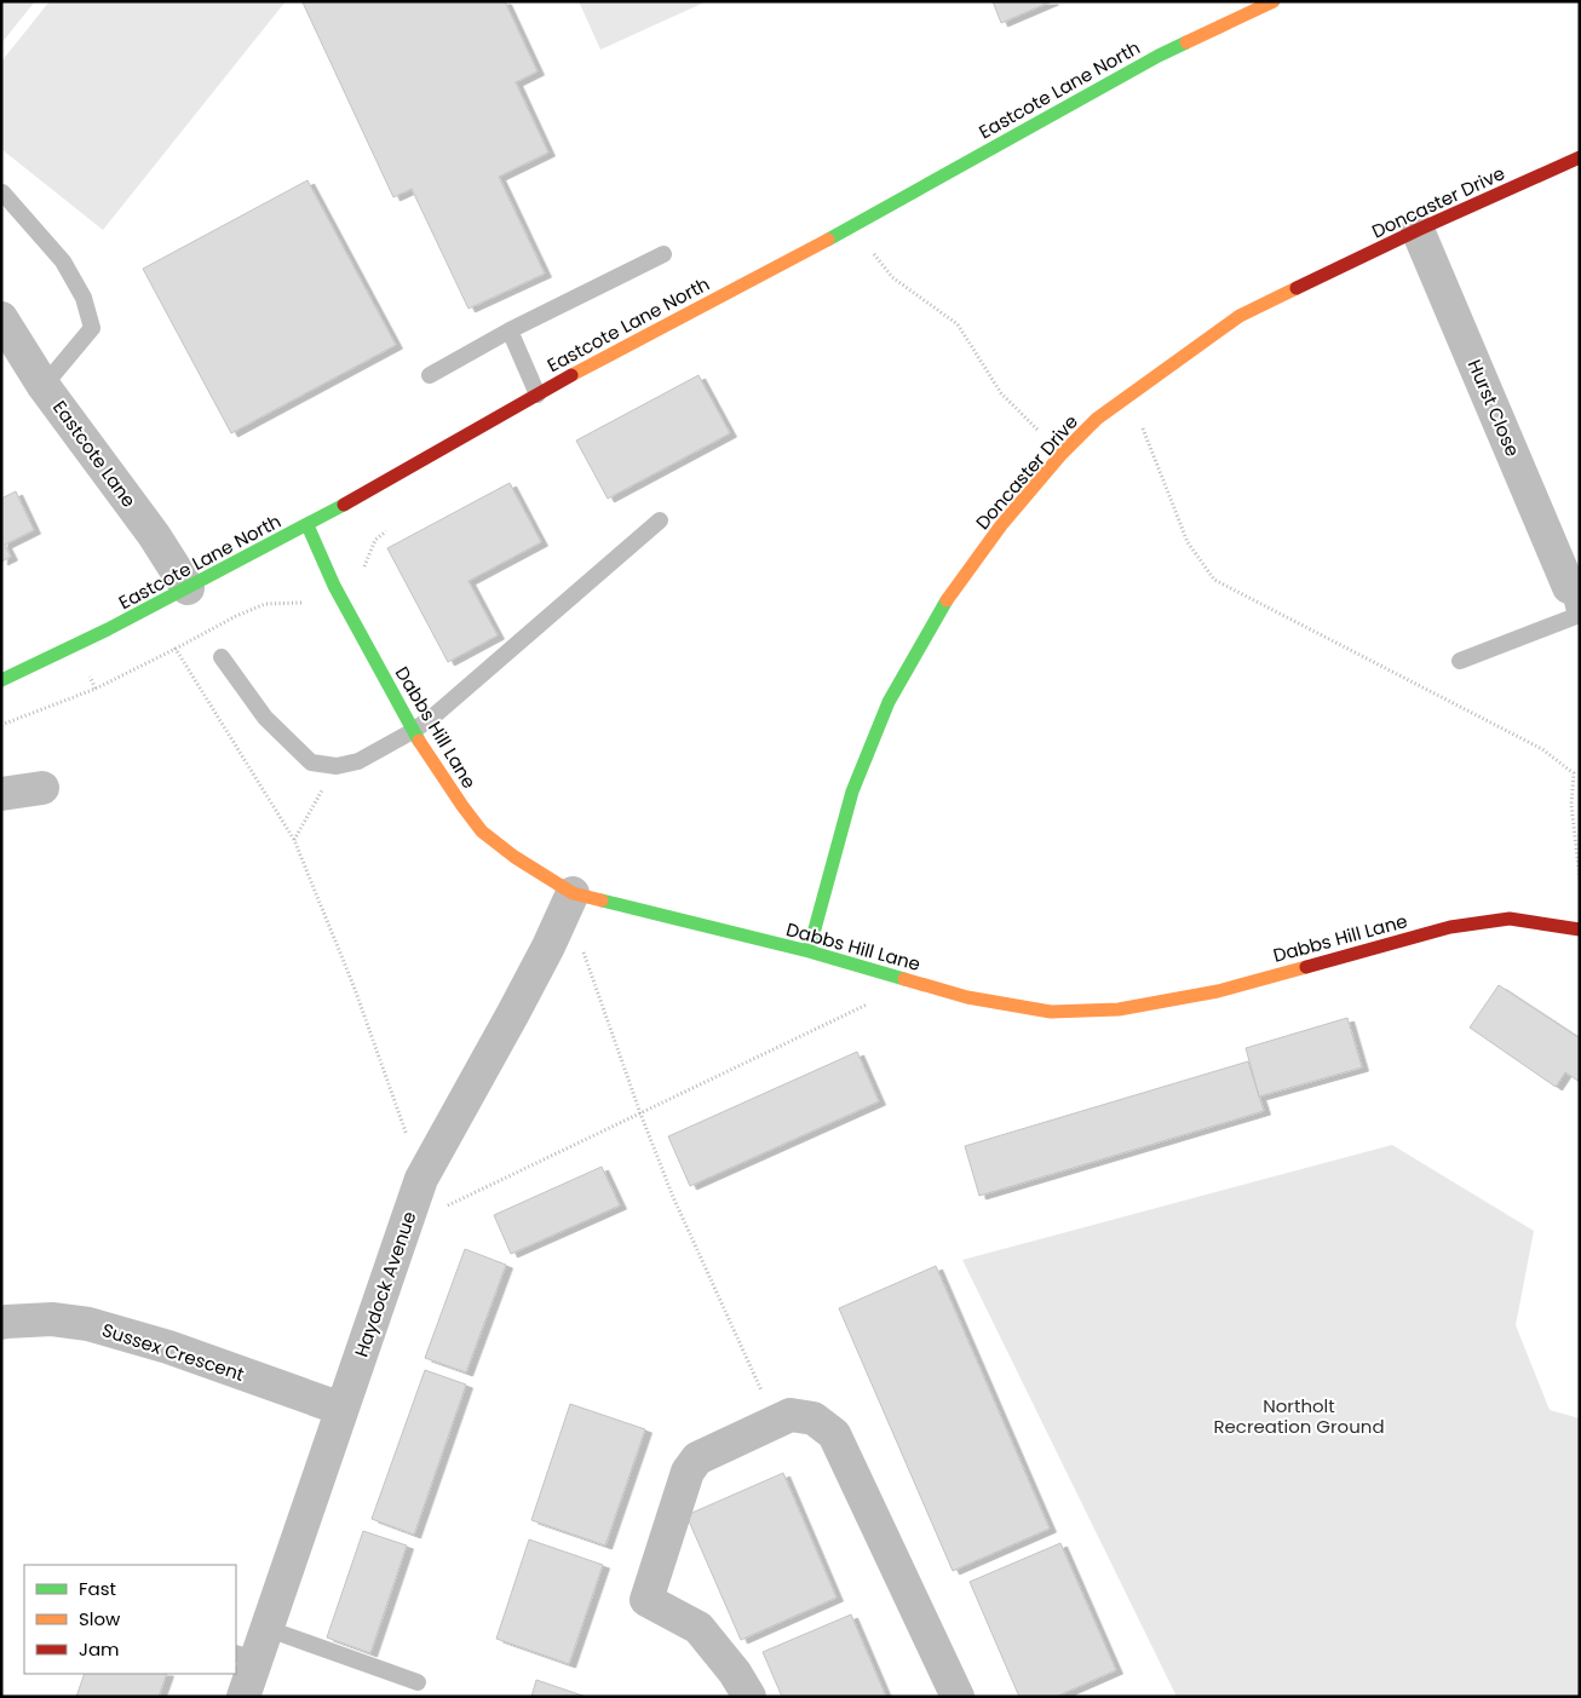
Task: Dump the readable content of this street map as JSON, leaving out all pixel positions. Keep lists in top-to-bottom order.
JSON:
{
  "streets": {
    "street": [
      "Eastcote Lane North",
      "Doncaster Drive",
      "Hurst Close",
      "Eastcote Lane",
      "Dabbs Hill Lane",
      "Haydock Avenue",
      "Sussex Crescent"
    ]
  },
  "crossings": [
    ["Eastcote Lane North", "Eastcote Lane"],
    ["Eastcote Lane North", "Dabbs Hill Lane"],
    ["Doncaster Drive", "Hurst Close"],
    ["Doncaster Drive", "Dabbs Hill Lane"],
    ["Dabbs Hill Lane", "Haydock Avenue"],
    ["Haydock Avenue", "Sussex Crescent"]
  ],
  "parks": ["Northolt Recreation Ground"],
  "legend": ["Fast", "Slow", "Jam"]
}
